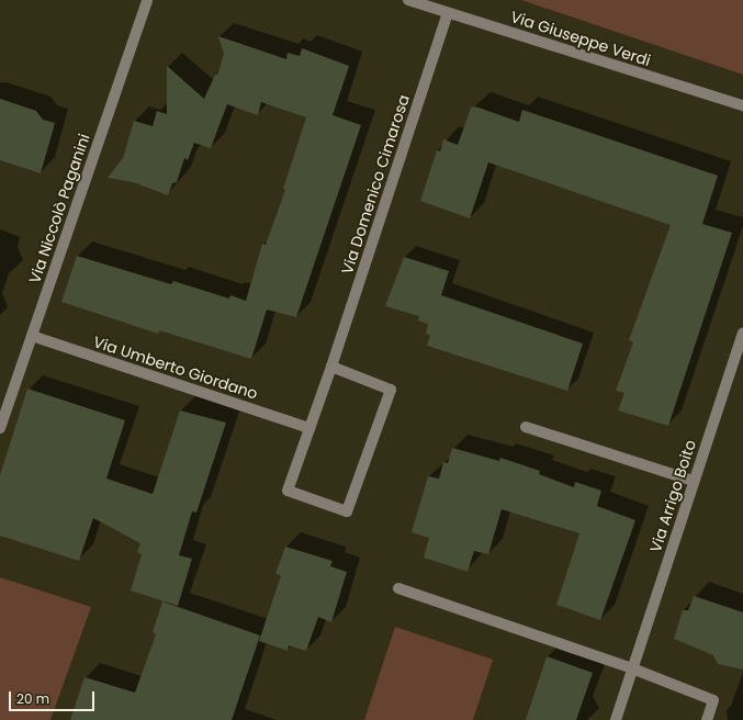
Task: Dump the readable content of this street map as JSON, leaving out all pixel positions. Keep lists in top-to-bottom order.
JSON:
{
  "streets": {
    "street": [
      "Via Giuseppe Verdi",
      "Via Domenico Cimarosa",
      "Via Niccolò Paganini",
      "Via Umberto Giordano",
      "Via Arrigo Boito"
    ]
  },
  "crossings": [
    ["Via Giuseppe Verdi", "Via Domenico Cimarosa"],
    ["Via Domenico Cimarosa", "Via Umberto Giordano"],
    ["Via Niccolò Paganini", "Via Umberto Giordano"]
  ],
  "scale_bar": "20 m"
}
